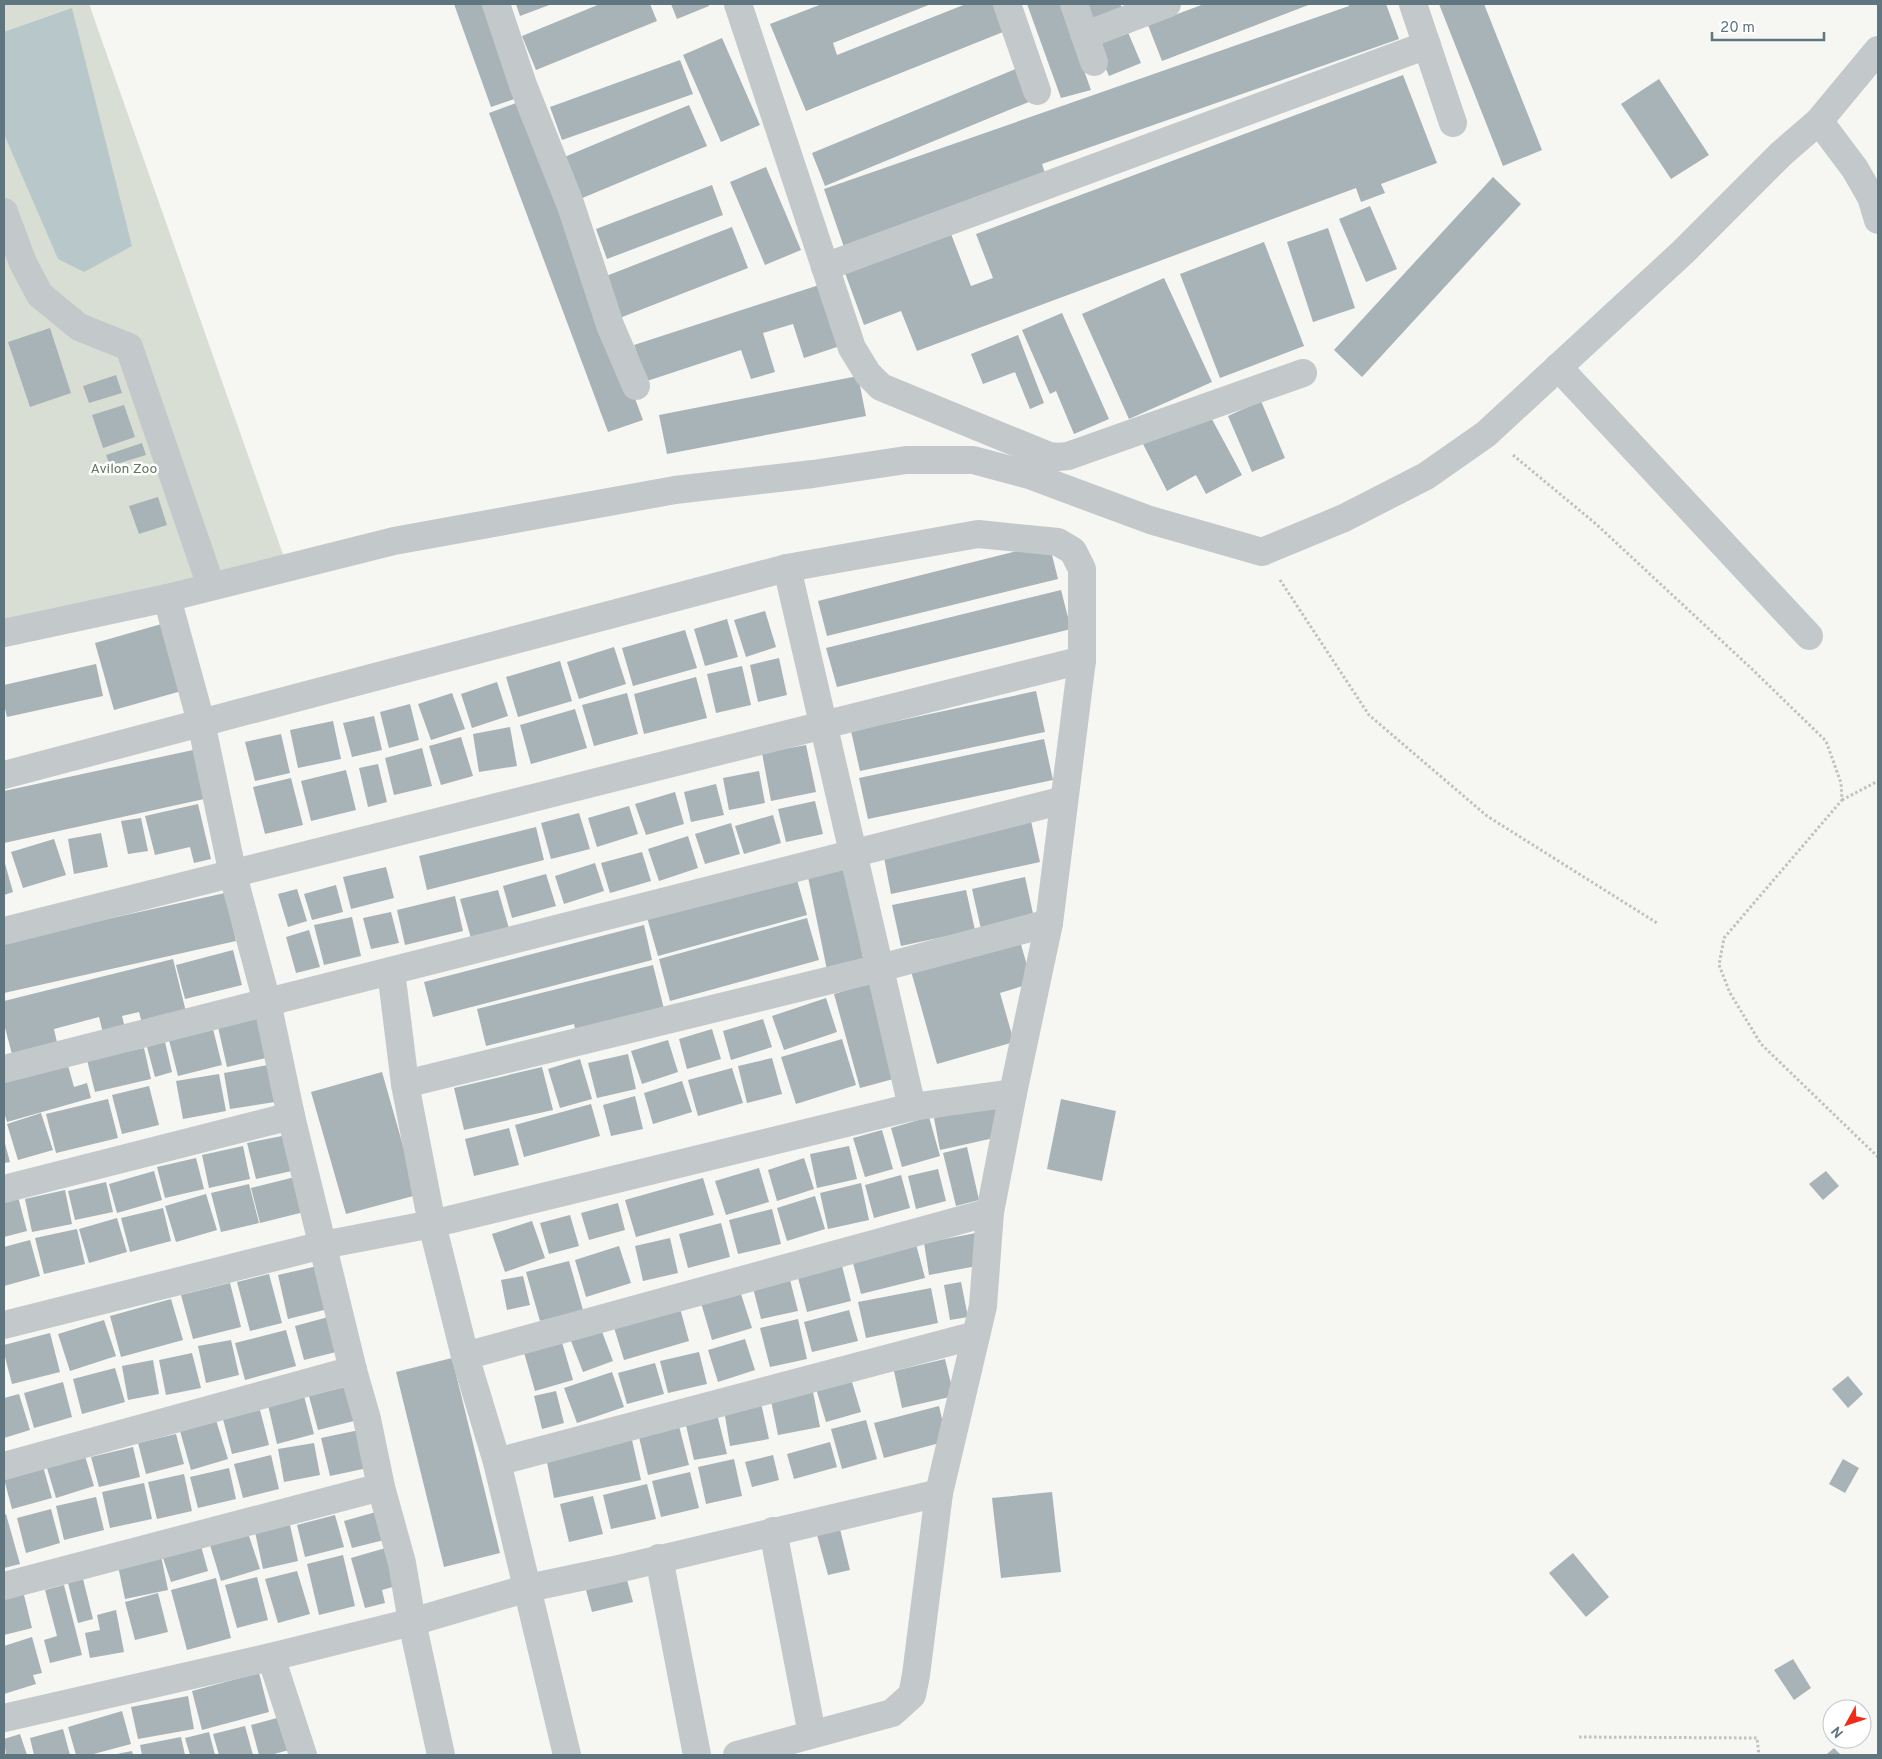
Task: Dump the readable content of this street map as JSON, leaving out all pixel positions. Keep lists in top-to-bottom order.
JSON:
{
  "parks": ["Avilon Zoo"],
  "scale_bar": "20 m",
  "north": "bottom left"
}
